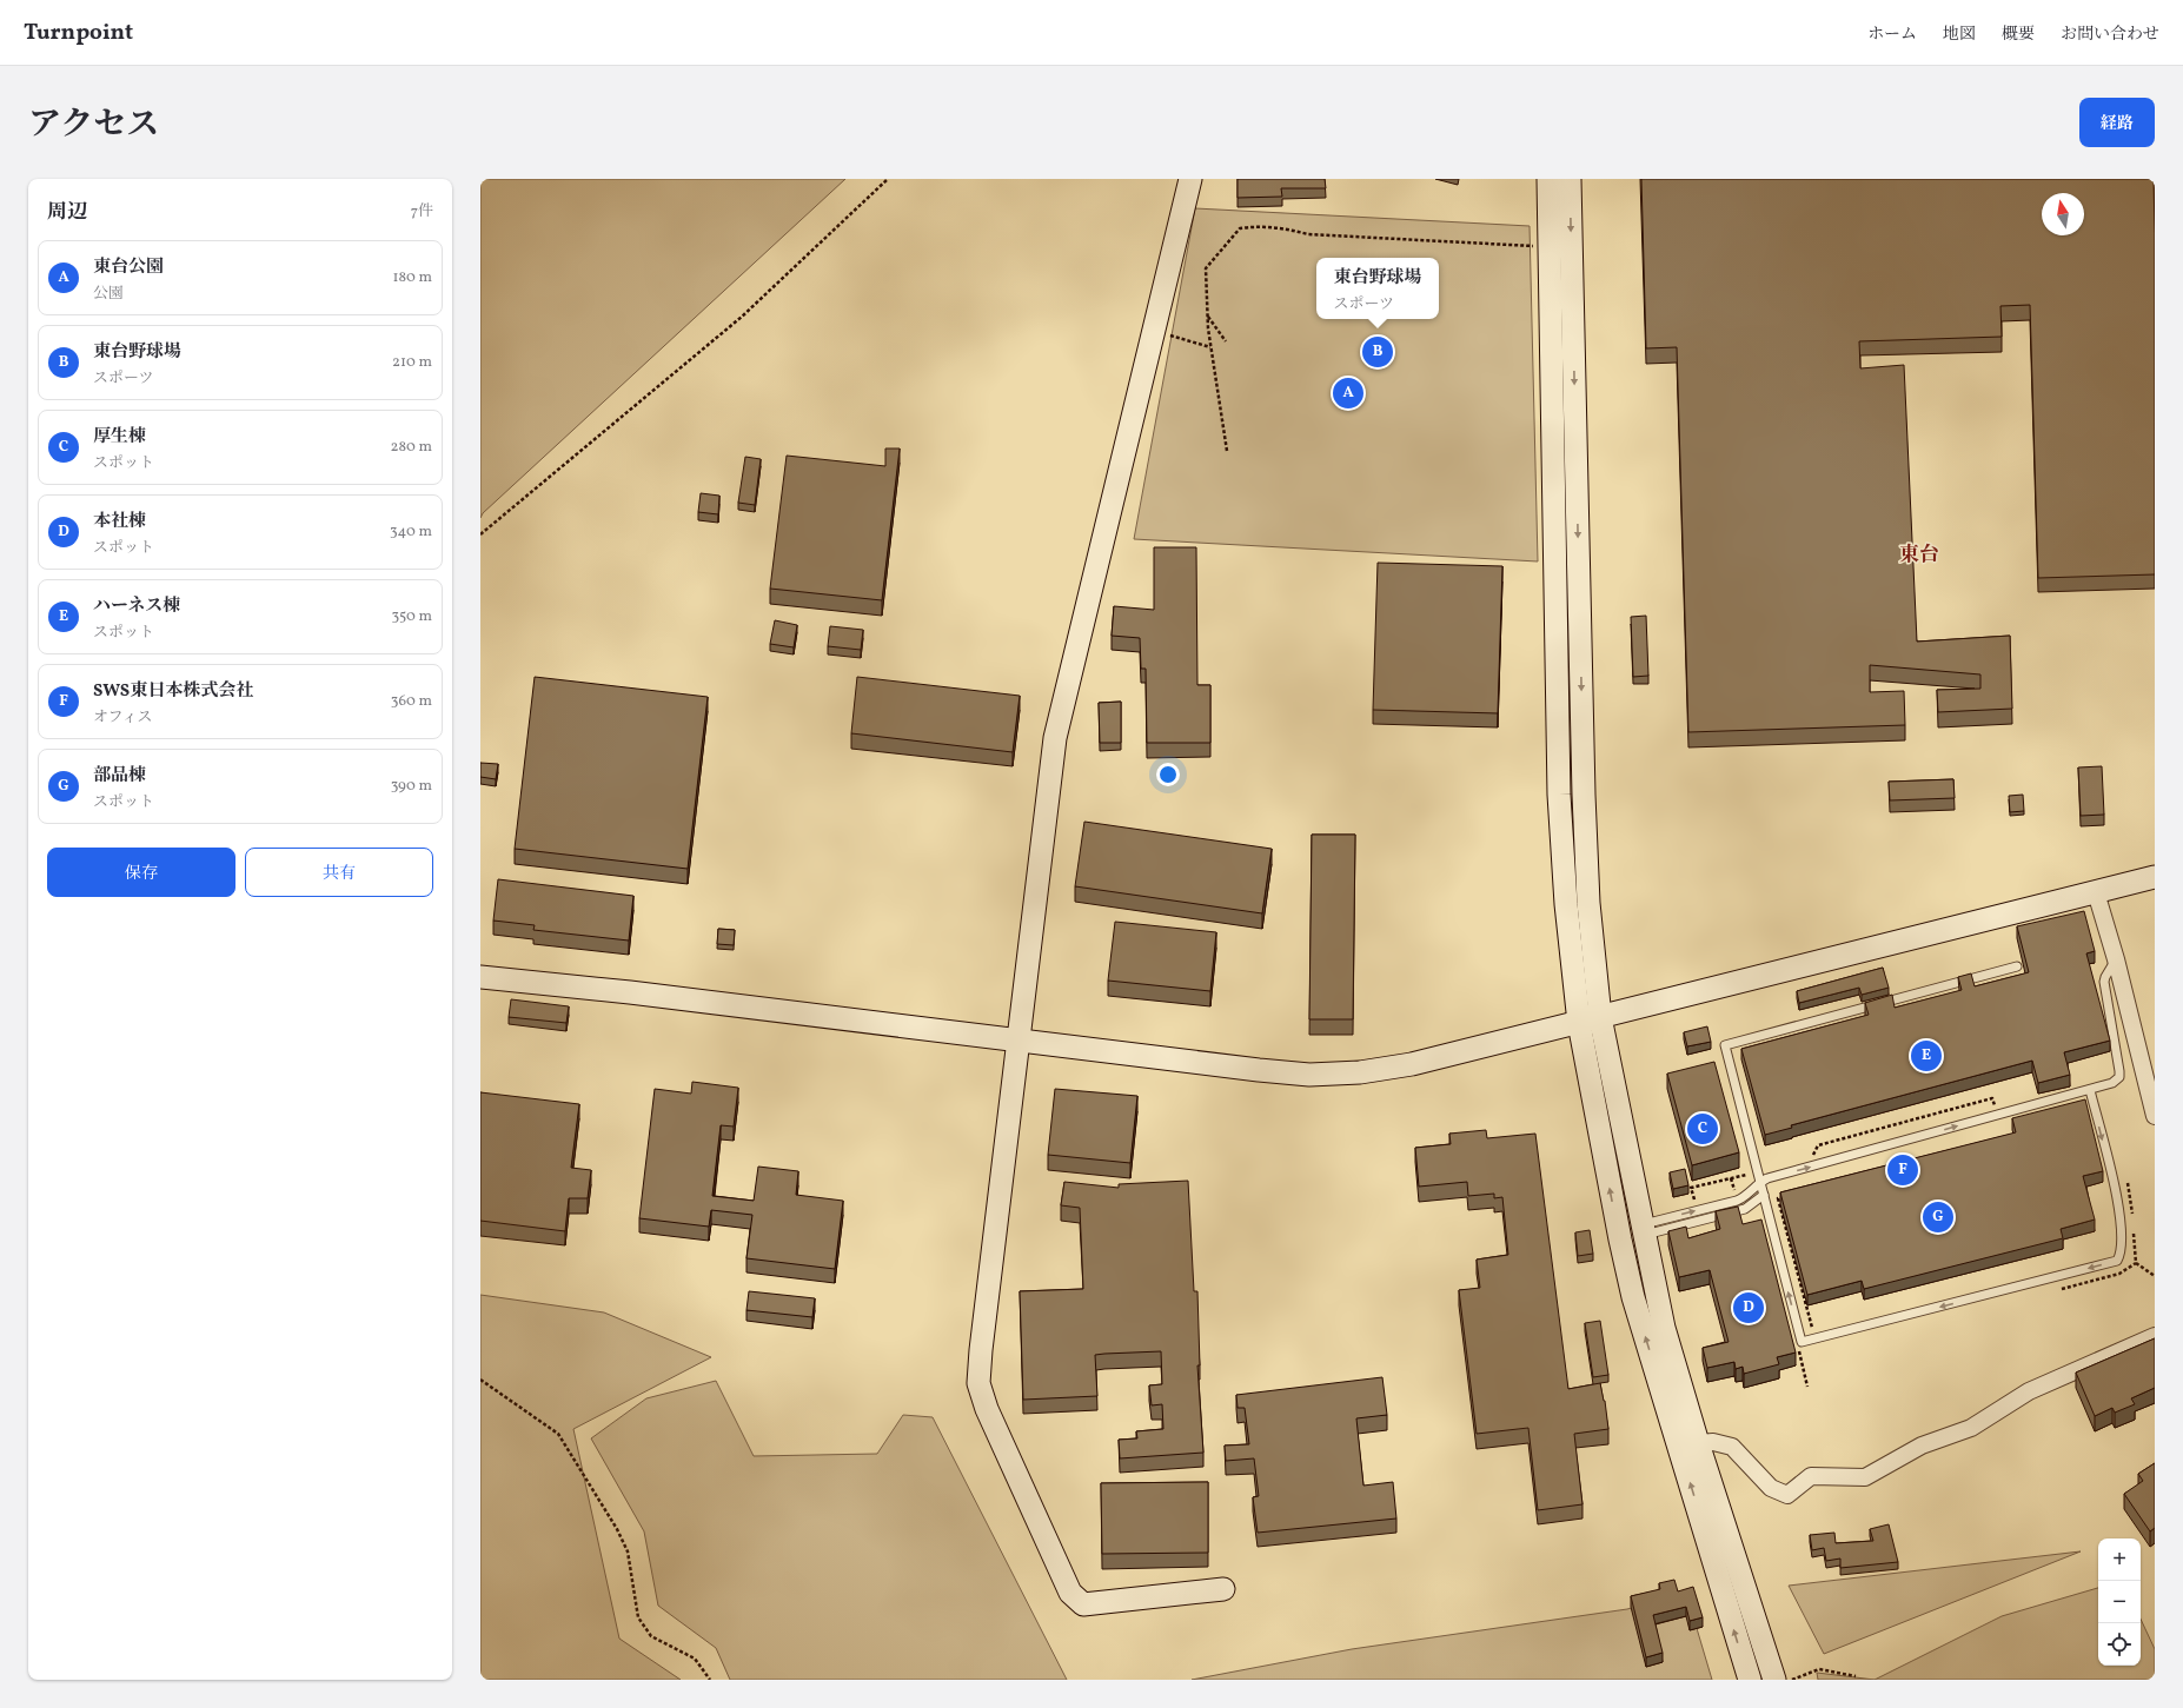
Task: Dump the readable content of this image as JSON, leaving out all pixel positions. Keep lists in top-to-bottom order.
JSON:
{
  "districts": ["東台"],
  "north": "top",
  "page": {
    "header": "Turnpoint",
    "nav": [
      "ホーム",
      "地図",
      "概要",
      "お問い合わせ"
    ],
    "title": "アクセス",
    "buttons": [
      "経路",
      ["保存", "共有"]
    ],
    "heading": ["周辺", "7件"],
    "list": [
      {
        "mark": "A",
        "name": "東台公園",
        "note": "公園",
        "value": "180 m"
      },
      {
        "mark": "B",
        "name": "東台野球場",
        "note": "スポーツ",
        "value": "210 m"
      },
      {
        "mark": "C",
        "name": "厚生棟",
        "note": "スポット",
        "value": "280 m"
      },
      {
        "mark": "D",
        "name": "本社棟",
        "note": "スポット",
        "value": "340 m"
      },
      {
        "mark": "E",
        "name": "ハーネス棟",
        "note": "スポット",
        "value": "350 m"
      },
      {
        "mark": "F",
        "name": "SWS東日本株式会社",
        "note": "オフィス",
        "value": "360 m"
      },
      {
        "mark": "G",
        "name": "部品棟",
        "note": "スポット",
        "value": "390 m"
      }
    ],
    "popup": ["東台野球場", "スポーツ"],
    "pins": [
      "B",
      "A",
      "E",
      "C",
      "F",
      "G",
      "D"
    ],
    "map_buttons": ["+", "−"]
  }
}
